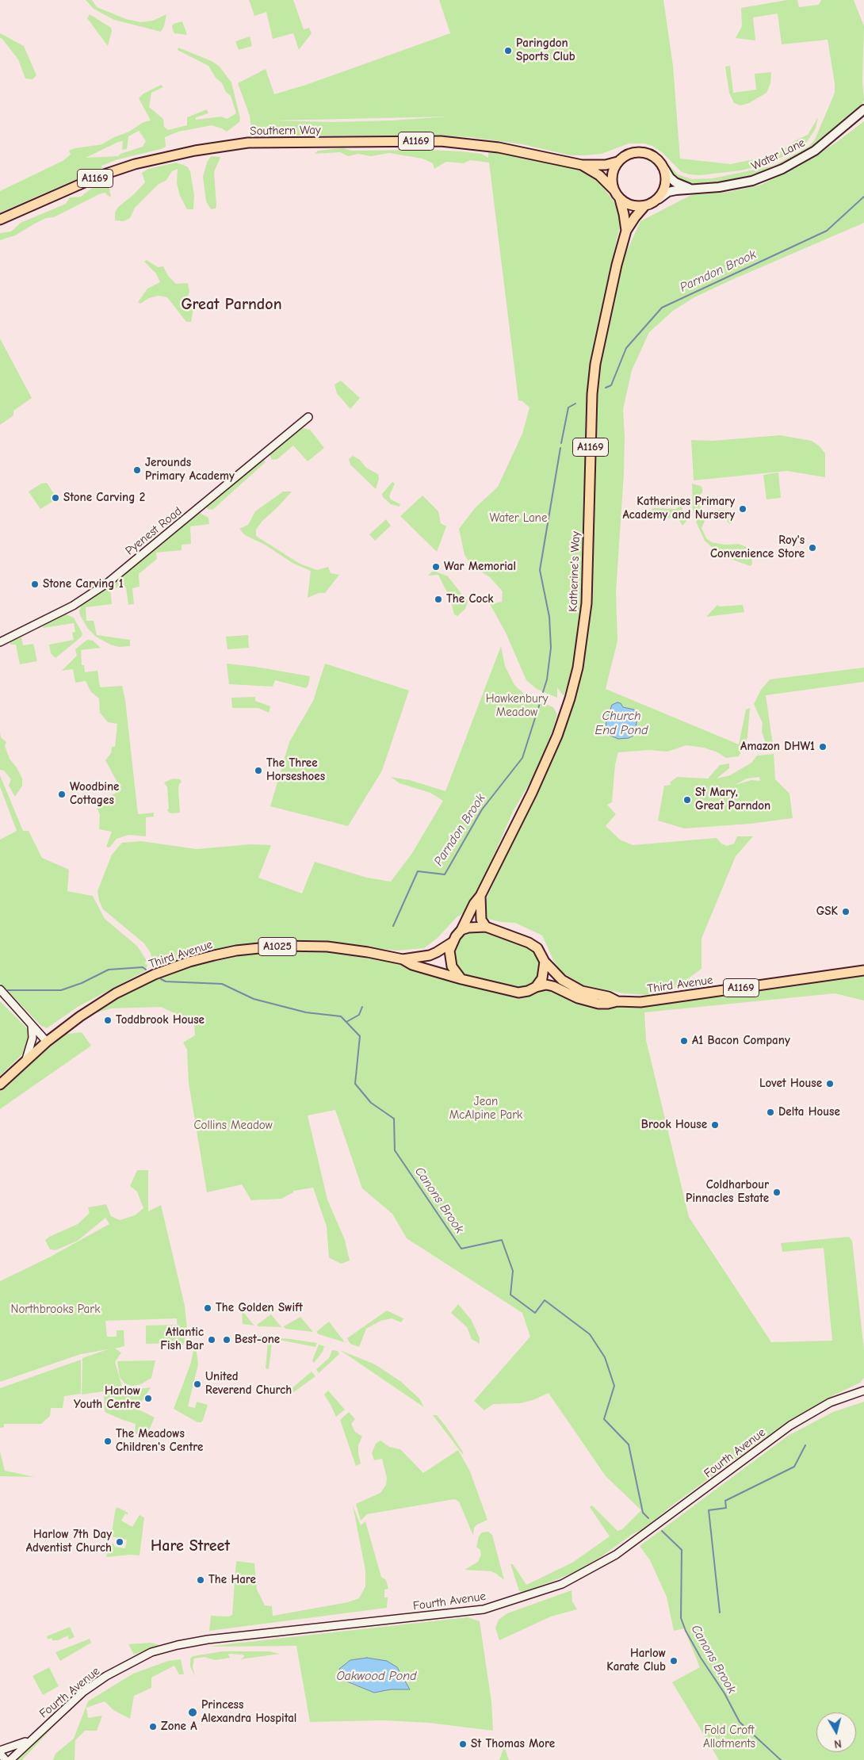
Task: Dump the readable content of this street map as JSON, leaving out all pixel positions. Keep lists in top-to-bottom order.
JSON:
{
  "streets": {
    "main road": [
      "Southern Way",
      "A1169",
      "Water Lane",
      "Katherine's Way",
      "A1025",
      "Third Avenue"
    ],
    "street": ["Pyenest Road", "Fourth Avenue"]
  },
  "crossings": [
    ["Southern Way", "Water Lane"],
    ["Southern Way", "Katherine's Way"],
    ["Water Lane", "Katherine's Way"],
    ["Katherine's Way", "Third Avenue"]
  ],
  "districts": ["Great Parndon", "Hare Street"],
  "water": [
    "Parndon Brook",
    "Church End Pond",
    "Canons Brook",
    "Oakwood Pond"
  ],
  "parks": [
    "Water Lane",
    "Hawkenbury Meadow",
    "Jean McAlpine Park",
    "Collins Meadow",
    "Northbrooks Park",
    "Fold Croft Allotments"
  ],
  "places": [
    "Paringdon Sports Club",
    "Jerounds Primary Academy",
    "Stone Carving 2",
    "Katherines Primary Academy and Nursery",
    "Roy's Convenience Store",
    "War Memorial",
    "Stone Carving 1",
    "The Cock",
    "Amazon DHW1",
    "The Three Horseshoes",
    "Woodbine Cottages",
    "St Mary, Great Parndon",
    "GSK",
    "Toddbrook House",
    "A1 Bacon Company",
    "Lovet House",
    "Delta House",
    "Brook House",
    "Coldharbour Pinnacles Estate",
    "The Golden Swift",
    "Atlantic Fish Bar",
    "Best-one",
    "United Reverend Church",
    "Harlow Youth Centre",
    "The Meadows Children's Centre",
    "Harlow 7th Day Adventist Church",
    "The Hare",
    "Harlow Karate Club",
    "Princess Alexandra Hospital",
    "Zone A",
    "St Thomas More"
  ],
  "north": "bottom"
}
